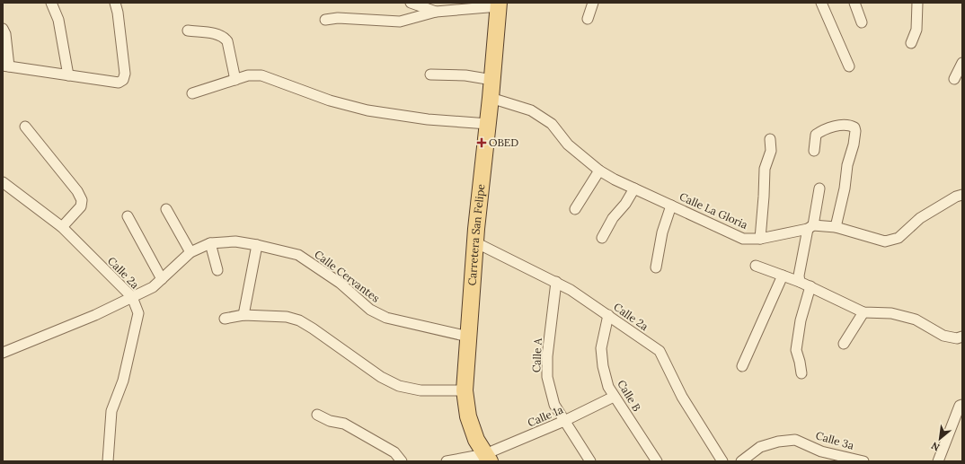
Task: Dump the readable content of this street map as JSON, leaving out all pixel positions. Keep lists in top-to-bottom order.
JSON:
{
  "streets": {
    "main road": ["Carretera San Felipe"],
    "street": [
      "Calle La Gloria",
      "Calle 2a",
      "Calle Cervantes",
      "Calle A",
      "Calle B",
      "Calle 1a",
      "Calle 3a"
    ]
  },
  "crossings": [
    ["Calle La Gloria", "Carretera San Felipe"],
    ["Carretera San Felipe", "Calle 2a"],
    ["Carretera San Felipe", "Calle Cervantes"],
    ["Carretera San Felipe", "Calle 1a"],
    ["Calle 2a", "Calle Cervantes"],
    ["Calle 2a", "Calle A"],
    ["Calle 2a", "Calle B"],
    ["Calle A", "Calle 1a"],
    ["Calle B", "Calle 1a"]
  ],
  "places": {
    "health": ["OBED"]
  },
  "north": "bottom left"
}
